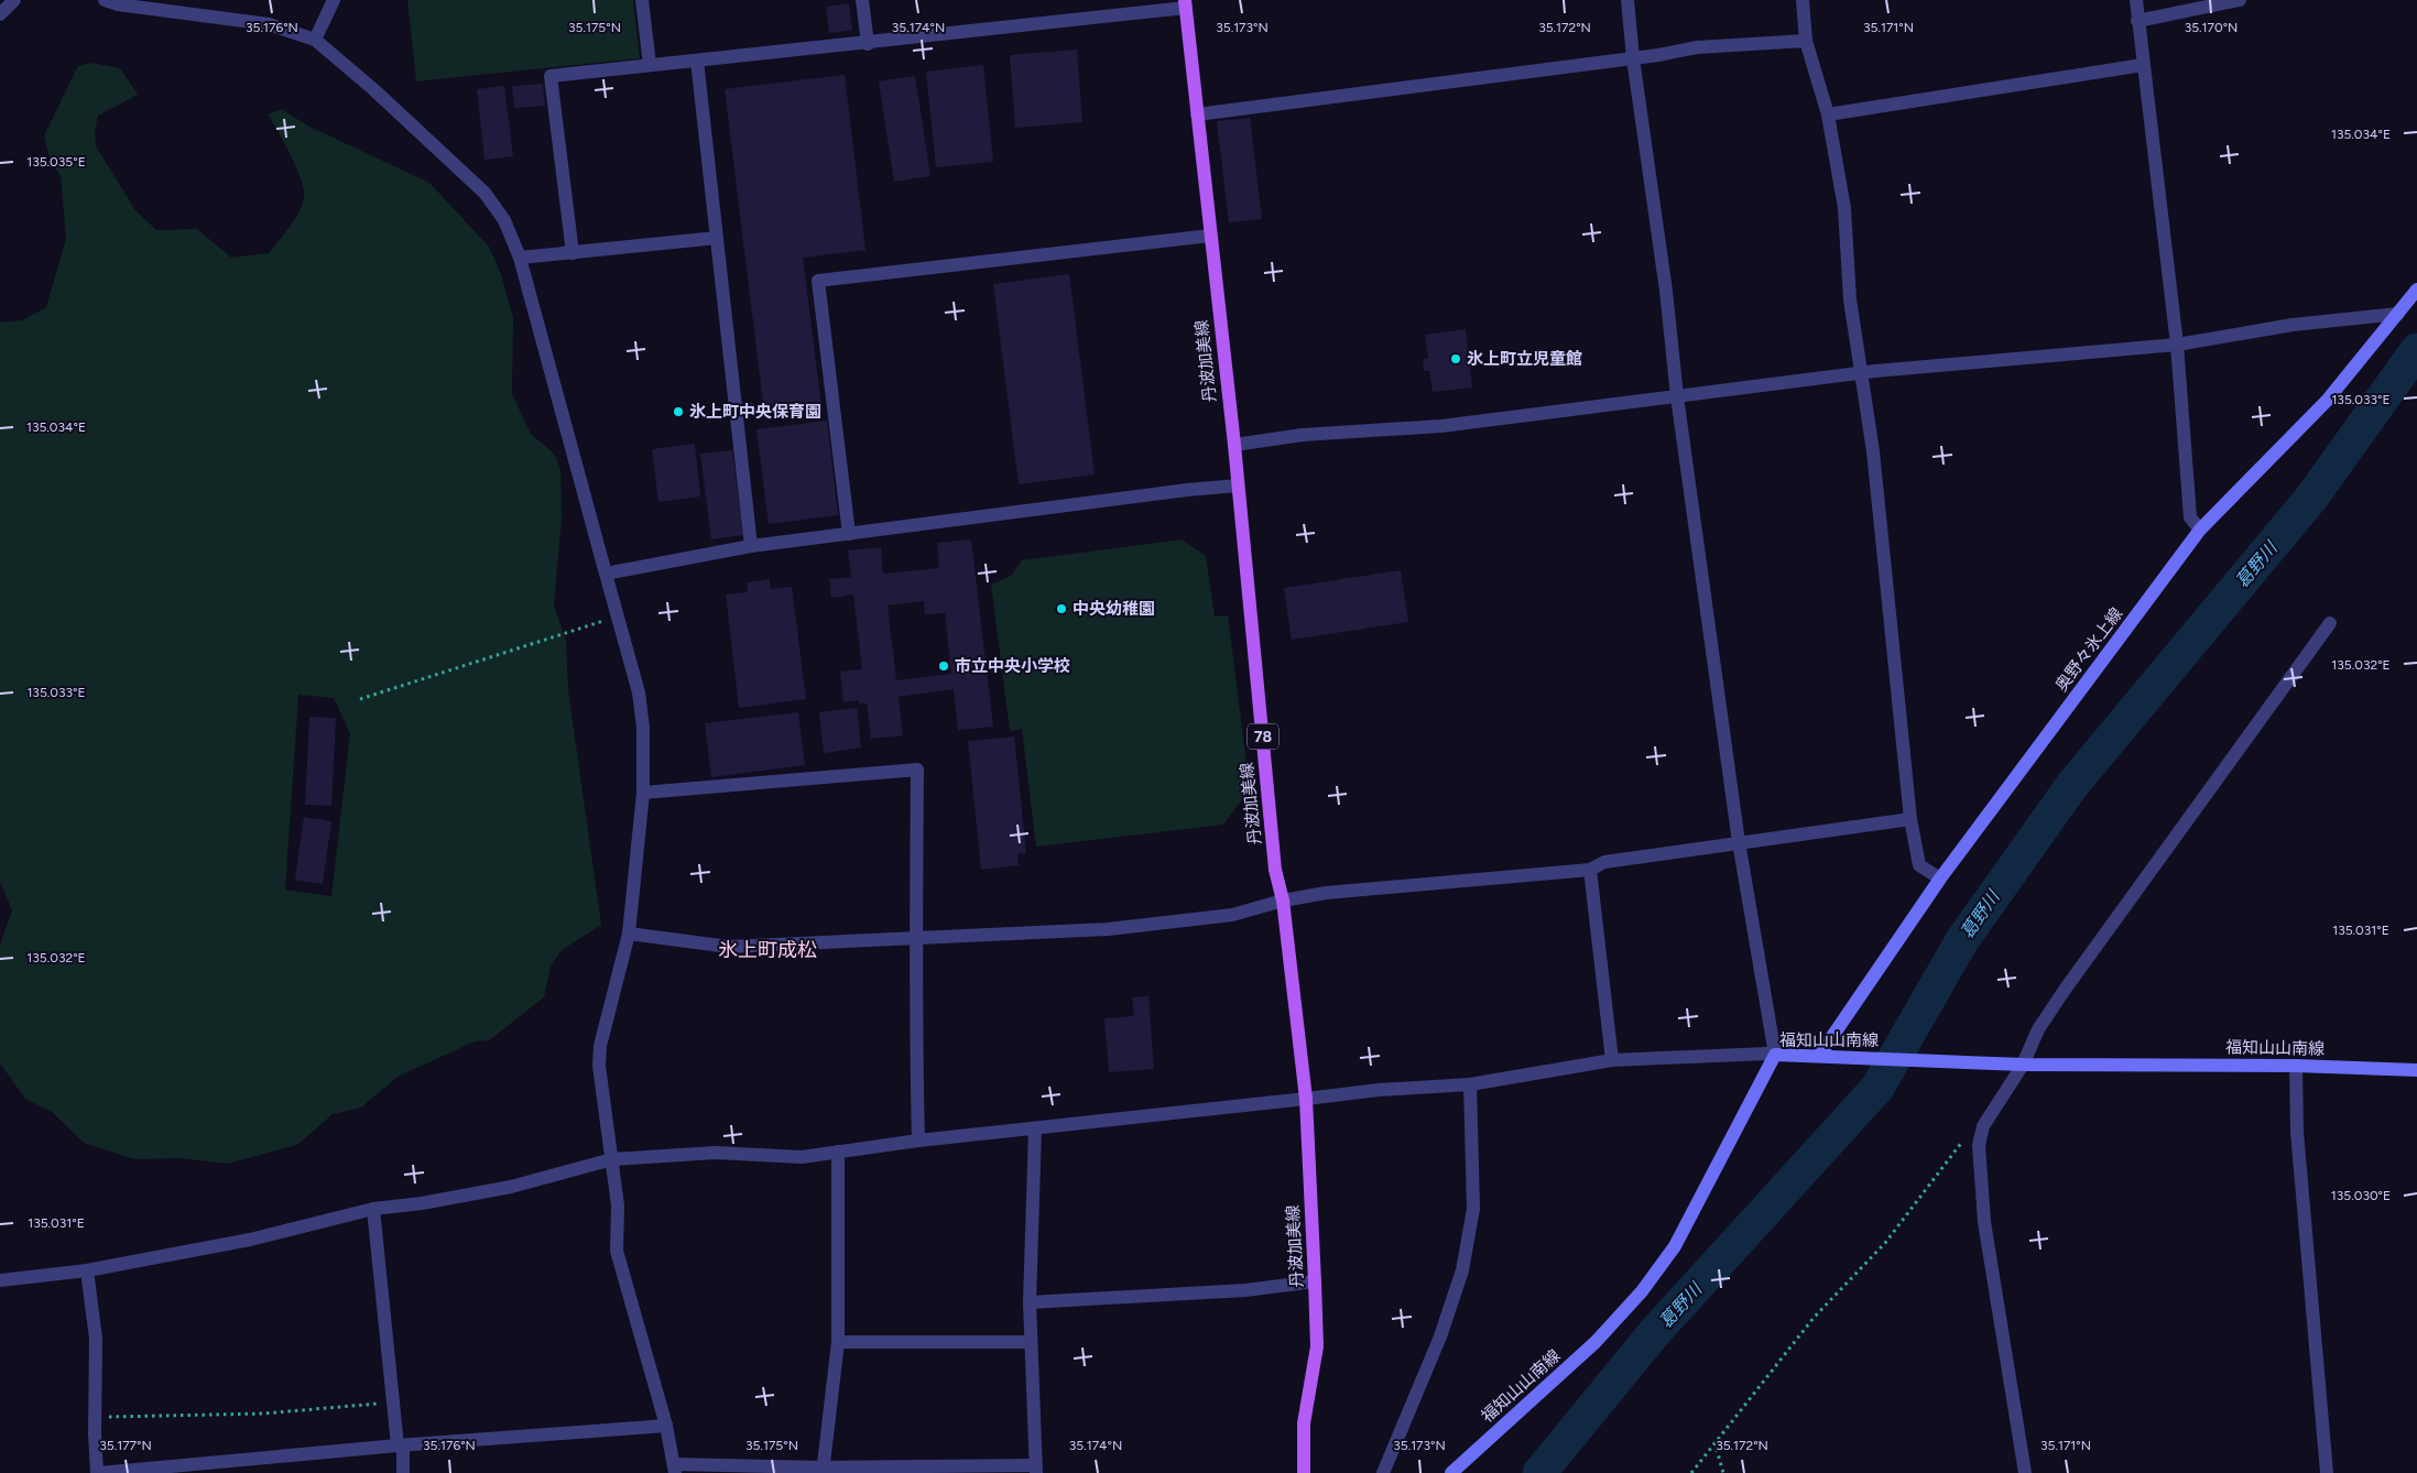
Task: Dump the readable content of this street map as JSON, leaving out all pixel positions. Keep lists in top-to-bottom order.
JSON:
{
  "streets": {
    "main road": [
      "丹波加美線",
      "奥野々氷上線",
      "78",
      "福知山山南線"
    ]
  },
  "crossings": [
    ["奥野々氷上線", "福知山山南線"]
  ],
  "districts": ["氷上町成松"],
  "water": ["葛野川"],
  "places": [
    "氷上町立児童館",
    "氷上町中央保育園",
    "中央幼稚園",
    "市立中央小学校"
  ],
  "coordinates": [
    "35.176°N",
    "35.175°N",
    "35.174°N",
    "35.173°N",
    "35.172°N",
    "35.171°N",
    "35.170°N",
    "135.034°E",
    "135.035°E",
    "135.033°E",
    "135.032°E",
    "135.031°E",
    "135.030°E",
    "35.177°N"
  ]
}
